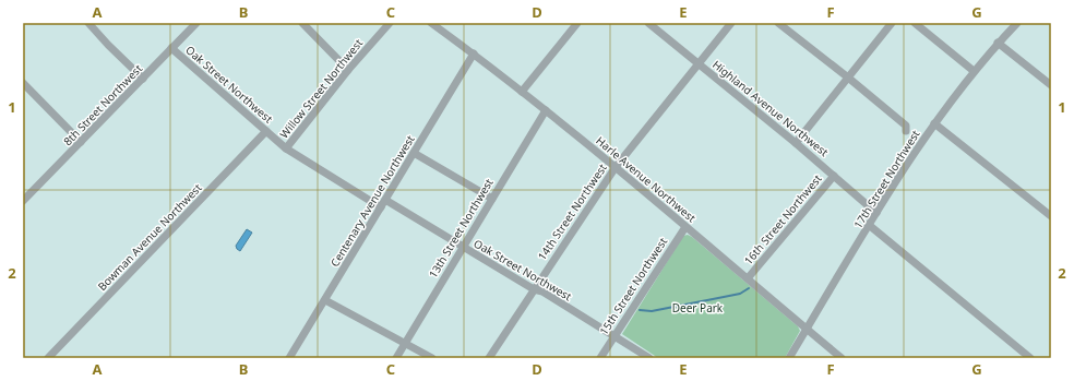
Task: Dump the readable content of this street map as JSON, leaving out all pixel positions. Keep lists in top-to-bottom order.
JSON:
{
  "streets": {
    "street": [
      "Oak Street Northwest",
      "Willow Street Northwest",
      "8th Street Northwest",
      "Highland Avenue Northwest",
      "Harle Avenue Northwest",
      "17th Street Northwest",
      "Centenary Avenue Northwest",
      "14th Street Northwest",
      "16th Street Northwest",
      "13th Street Northwest",
      "Bowman Avenue Northwest",
      "15th Street Northwest"
    ]
  },
  "crossings": [
    ["Oak Street Northwest", "Willow Street Northwest"],
    ["Oak Street Northwest", "8th Street Northwest"],
    ["Oak Street Northwest", "Centenary Avenue Northwest"],
    ["Oak Street Northwest", "14th Street Northwest"],
    ["Oak Street Northwest", "13th Street Northwest"],
    ["Oak Street Northwest", "Bowman Avenue Northwest"],
    ["Oak Street Northwest", "15th Street Northwest"],
    ["Highland Avenue Northwest", "17th Street Northwest"],
    ["Highland Avenue Northwest", "14th Street Northwest"],
    ["Highland Avenue Northwest", "16th Street Northwest"],
    ["Harle Avenue Northwest", "17th Street Northwest"],
    ["Harle Avenue Northwest", "Centenary Avenue Northwest"],
    ["Harle Avenue Northwest", "14th Street Northwest"],
    ["Harle Avenue Northwest", "16th Street Northwest"],
    ["Harle Avenue Northwest", "13th Street Northwest"],
    ["Harle Avenue Northwest", "15th Street Northwest"]
  ],
  "parks": ["Deer Park"],
  "grid": {
    "columns": [
      "A",
      "B",
      "C",
      "D",
      "E",
      "F",
      "G"
    ],
    "rows": ["1", "2"]
  }
}
